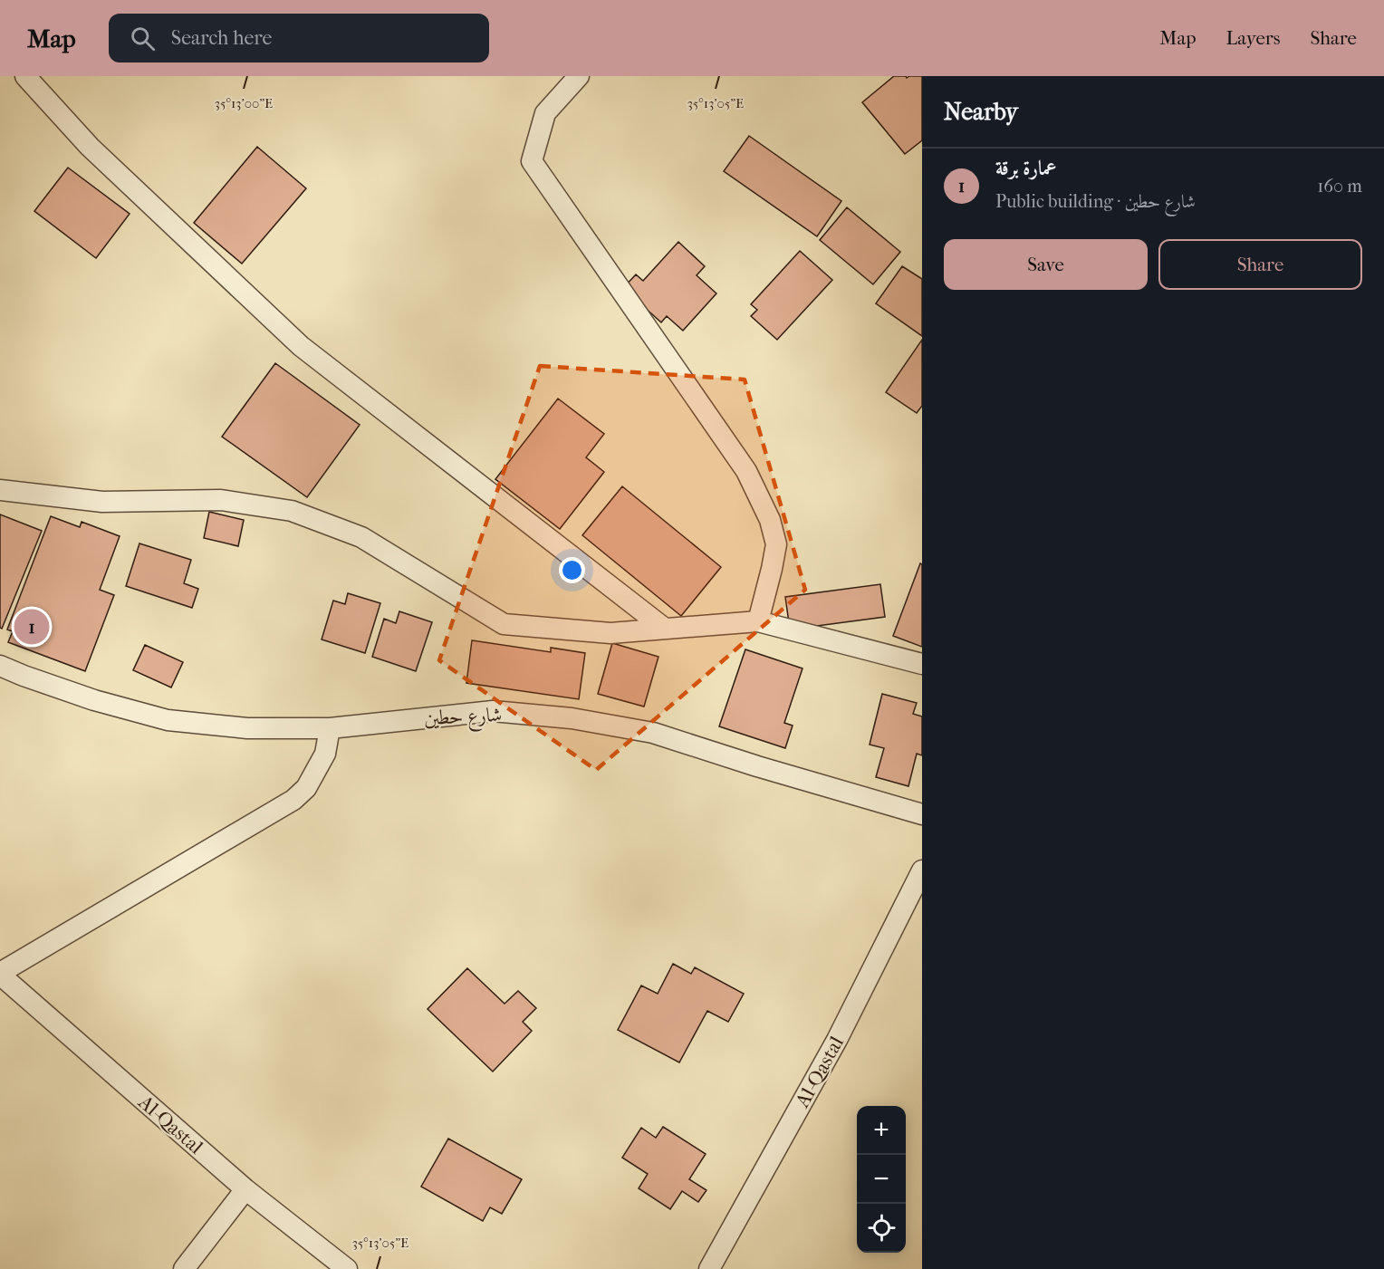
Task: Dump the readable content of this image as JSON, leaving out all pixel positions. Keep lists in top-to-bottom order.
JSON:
{
  "streets": {
    "street": ["شارع حطين", "Al-Qastal"]
  },
  "page": {
    "header": "Map",
    "search": "Search here",
    "nav": ["Map", "Layers", "Share"],
    "heading": "Nearby",
    "list": [
      {
        "mark": "1",
        "name": "عمارة برقة",
        "note": "Public building · شارع حطين",
        "value": "160 m"
      }
    ],
    "buttons": ["Save", "Share"],
    "pins": "1",
    "map_buttons": ["+", "−"]
  },
  "coordinates": ["35°13'00\"E", "35°13'05\"E"]
}
